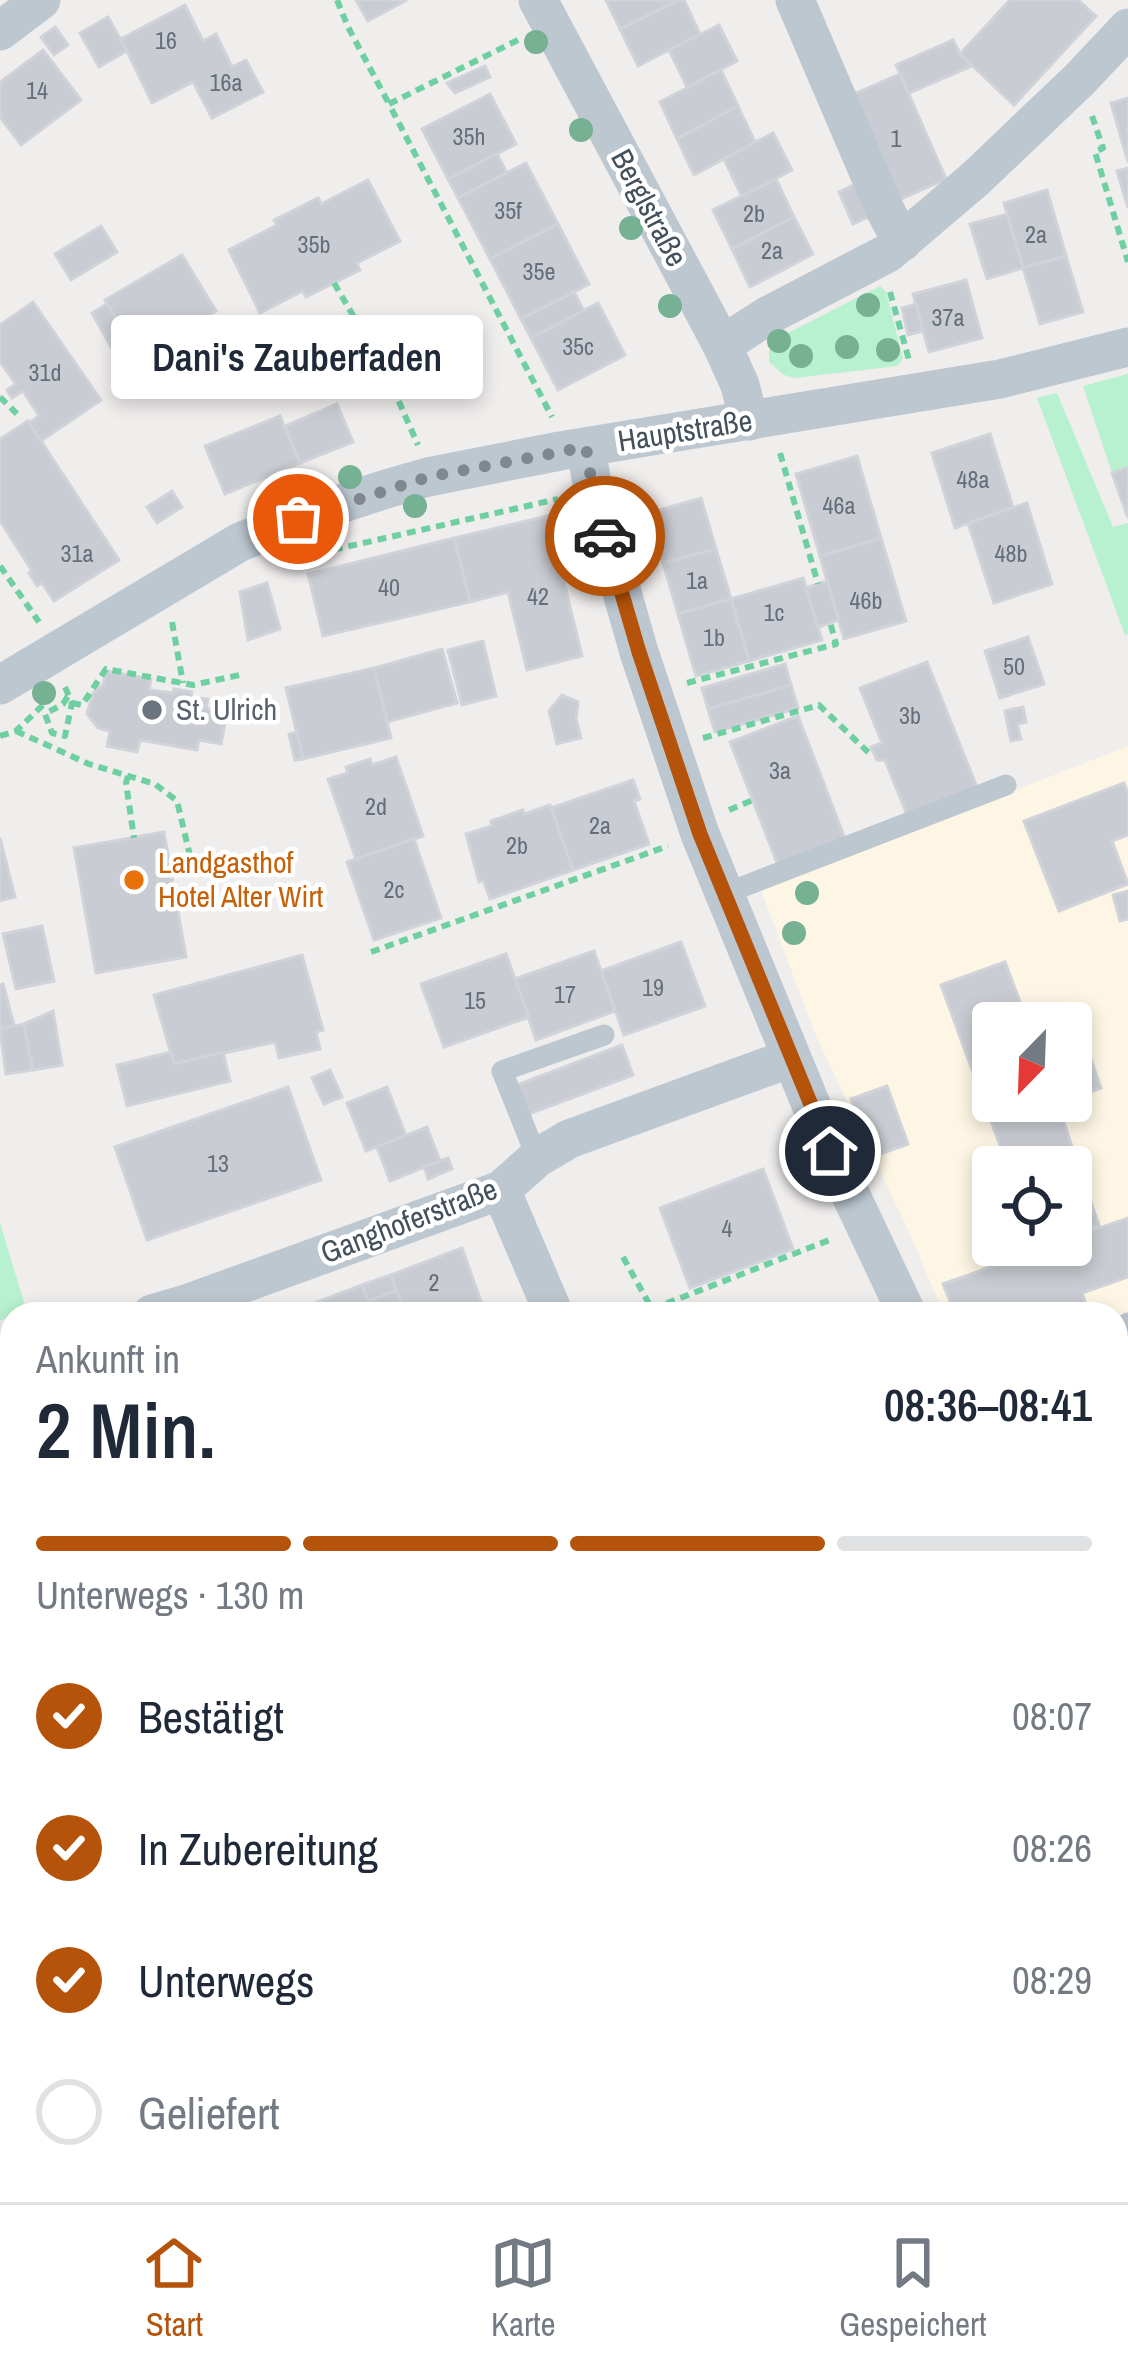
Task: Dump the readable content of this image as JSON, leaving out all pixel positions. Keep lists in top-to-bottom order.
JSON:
{
  "streets": {
    "street": ["Berglstraße", "Hauptstraße", "Ganghoferstraße"]
  },
  "crossings": [
    ["Berglstraße", "Hauptstraße"]
  ],
  "places": ["Dani's Zauberfaden", "St. Ulrich", "Landgasthof Hotel Alter Wirt"],
  "house_numbers": [
    "16",
    "16a",
    "14",
    "35h",
    "1",
    "35f",
    "2b",
    "2a",
    "35b",
    "2a",
    "35e",
    "37a",
    "35c",
    "31d",
    "48a",
    "46a",
    "31a",
    "48b",
    "1a",
    "40",
    "42",
    "46b",
    "1c",
    "1b",
    "50",
    "3b",
    "3a",
    "2d",
    "2a",
    "2b",
    "2c",
    "19",
    "17",
    "15",
    "13",
    "4",
    "2"
  ],
  "north": "bottom left",
  "page": {
    "bubble": "Dani's Zauberfaden",
    "heading": ["2 Min.", "Ankunft in", "08:36–08:41"],
    "bar": "Unterwegs · 130 m",
    "list": [
      ["Bestätigt", "08:07"],
      ["In Zubereitung", "08:26"],
      ["Unterwegs", "08:29"],
      "Geliefert"
    ],
    "tabs": ["Start", "Karte", "Gespeichert"]
  }
}
